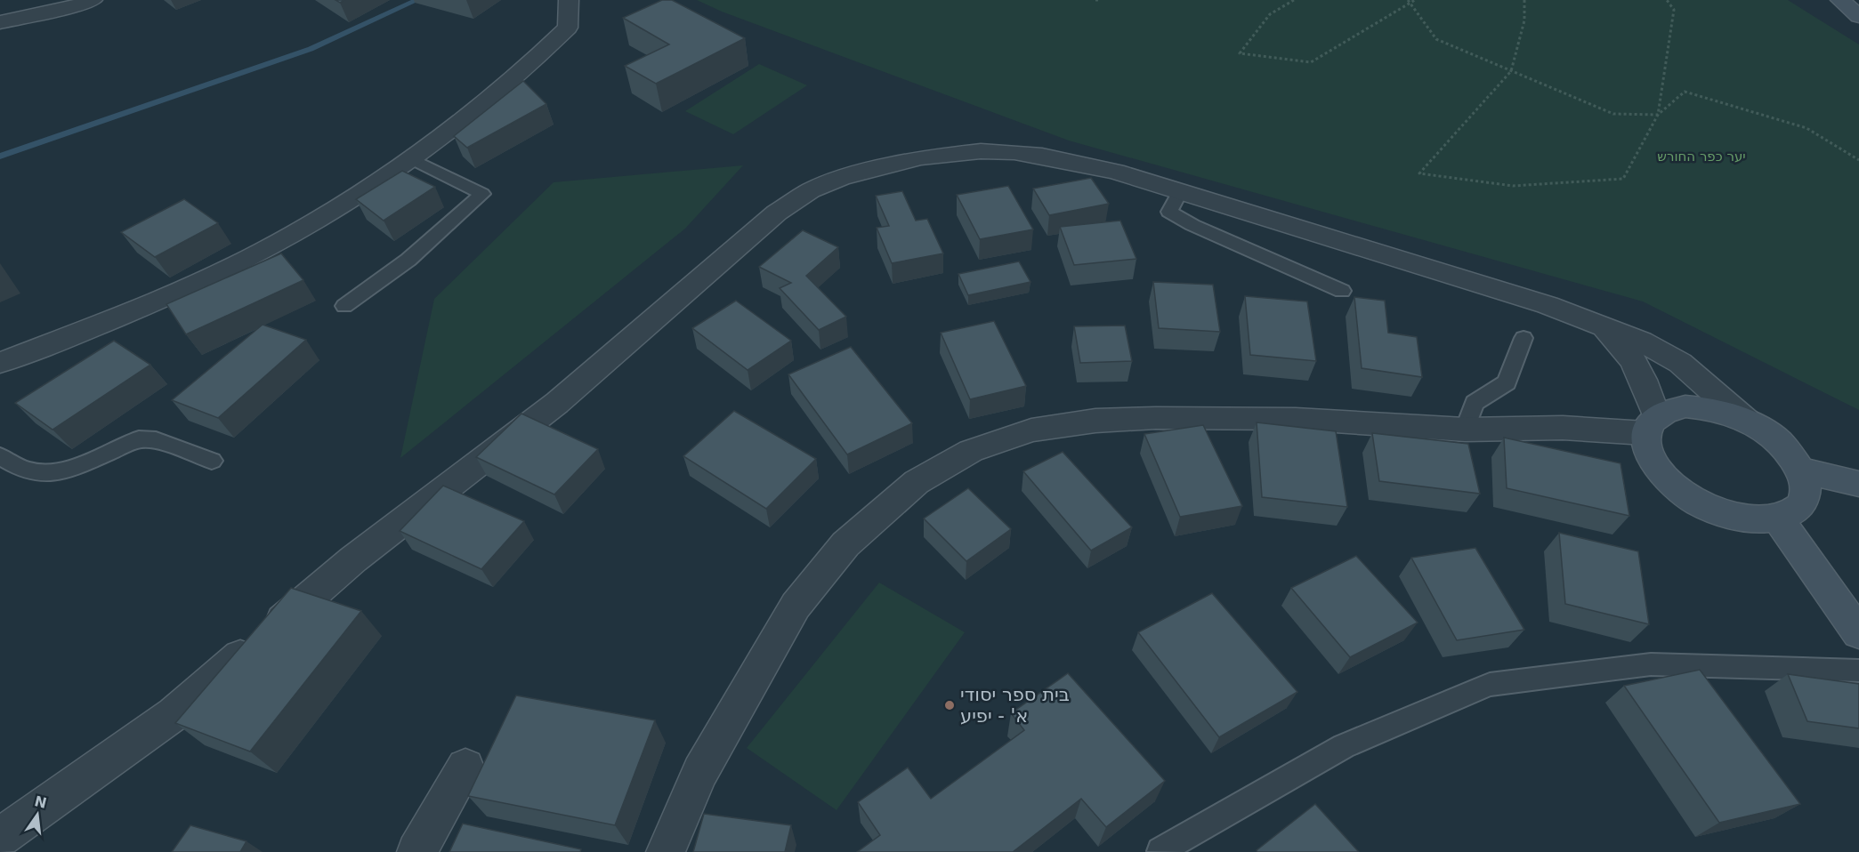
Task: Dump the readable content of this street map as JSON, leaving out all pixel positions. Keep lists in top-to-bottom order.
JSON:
{
  "parks": ["יער כפר החורש"],
  "places": ["בית ספר יסודי א' - יפיע"],
  "north": "top"
}
